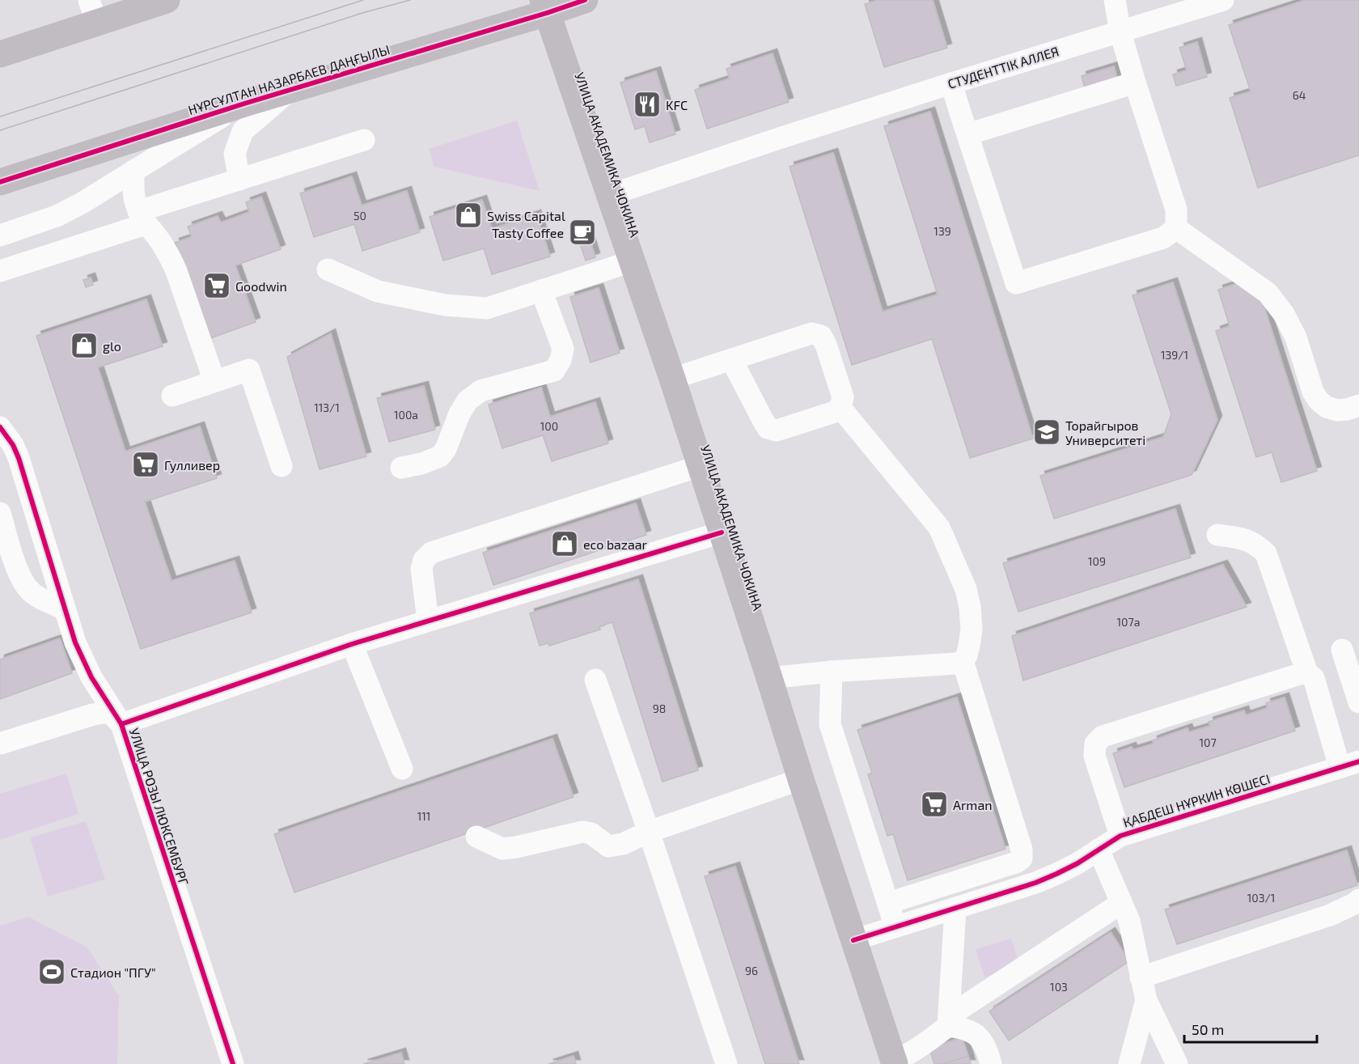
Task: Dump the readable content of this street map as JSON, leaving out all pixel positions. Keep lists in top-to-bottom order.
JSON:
{
  "streets": {
    "main road": ["НҰРСҰЛТАН НАЗАРБАЕВ ДАҢҒЫЛЫ", "УЛИЦА АКАДЕМИКА ЧОКИНА"],
    "street": ["СТУДЕНТТІК АЛЛЕЯ", "ҚАБДЕШ НҰРКИН КӨШЕСІ", "УЛИЦА РОЗЫ ЛЮКСЕМБУРГ"]
  },
  "crossings": [
    ["СТУДЕНТТІК АЛЛЕЯ", "УЛИЦА АКАДЕМИКА ЧОКИНА"],
    ["НҰРСҰЛТАН НАЗАРБАЕВ ДАҢҒЫЛЫ", "УЛИЦА АКАДЕМИКА ЧОКИНА"],
    ["УЛИЦА АКАДЕМИКА ЧОКИНА", "ҚАБДЕШ НҰРКИН КӨШЕСІ"]
  ],
  "places": {
    "restaurant": ["KFC"],
    "shop": ["Swiss Capital", "glo", "eco bazaar"],
    "cafe": ["Tasty Coffee"],
    "supermarket": ["Goodwin", "Гулливер", "Arman"],
    "school or university": ["Торайгыров Университеті"],
    "sports": ["Стадион \"ПГУ\""]
  },
  "house_numbers": [
    "64",
    "50",
    "139",
    "139/1",
    "113/1",
    "100а",
    "100",
    "109",
    "107а",
    "98",
    "107",
    "111",
    "103/1",
    "96",
    "103"
  ],
  "scale_bar": "50 m"
}
